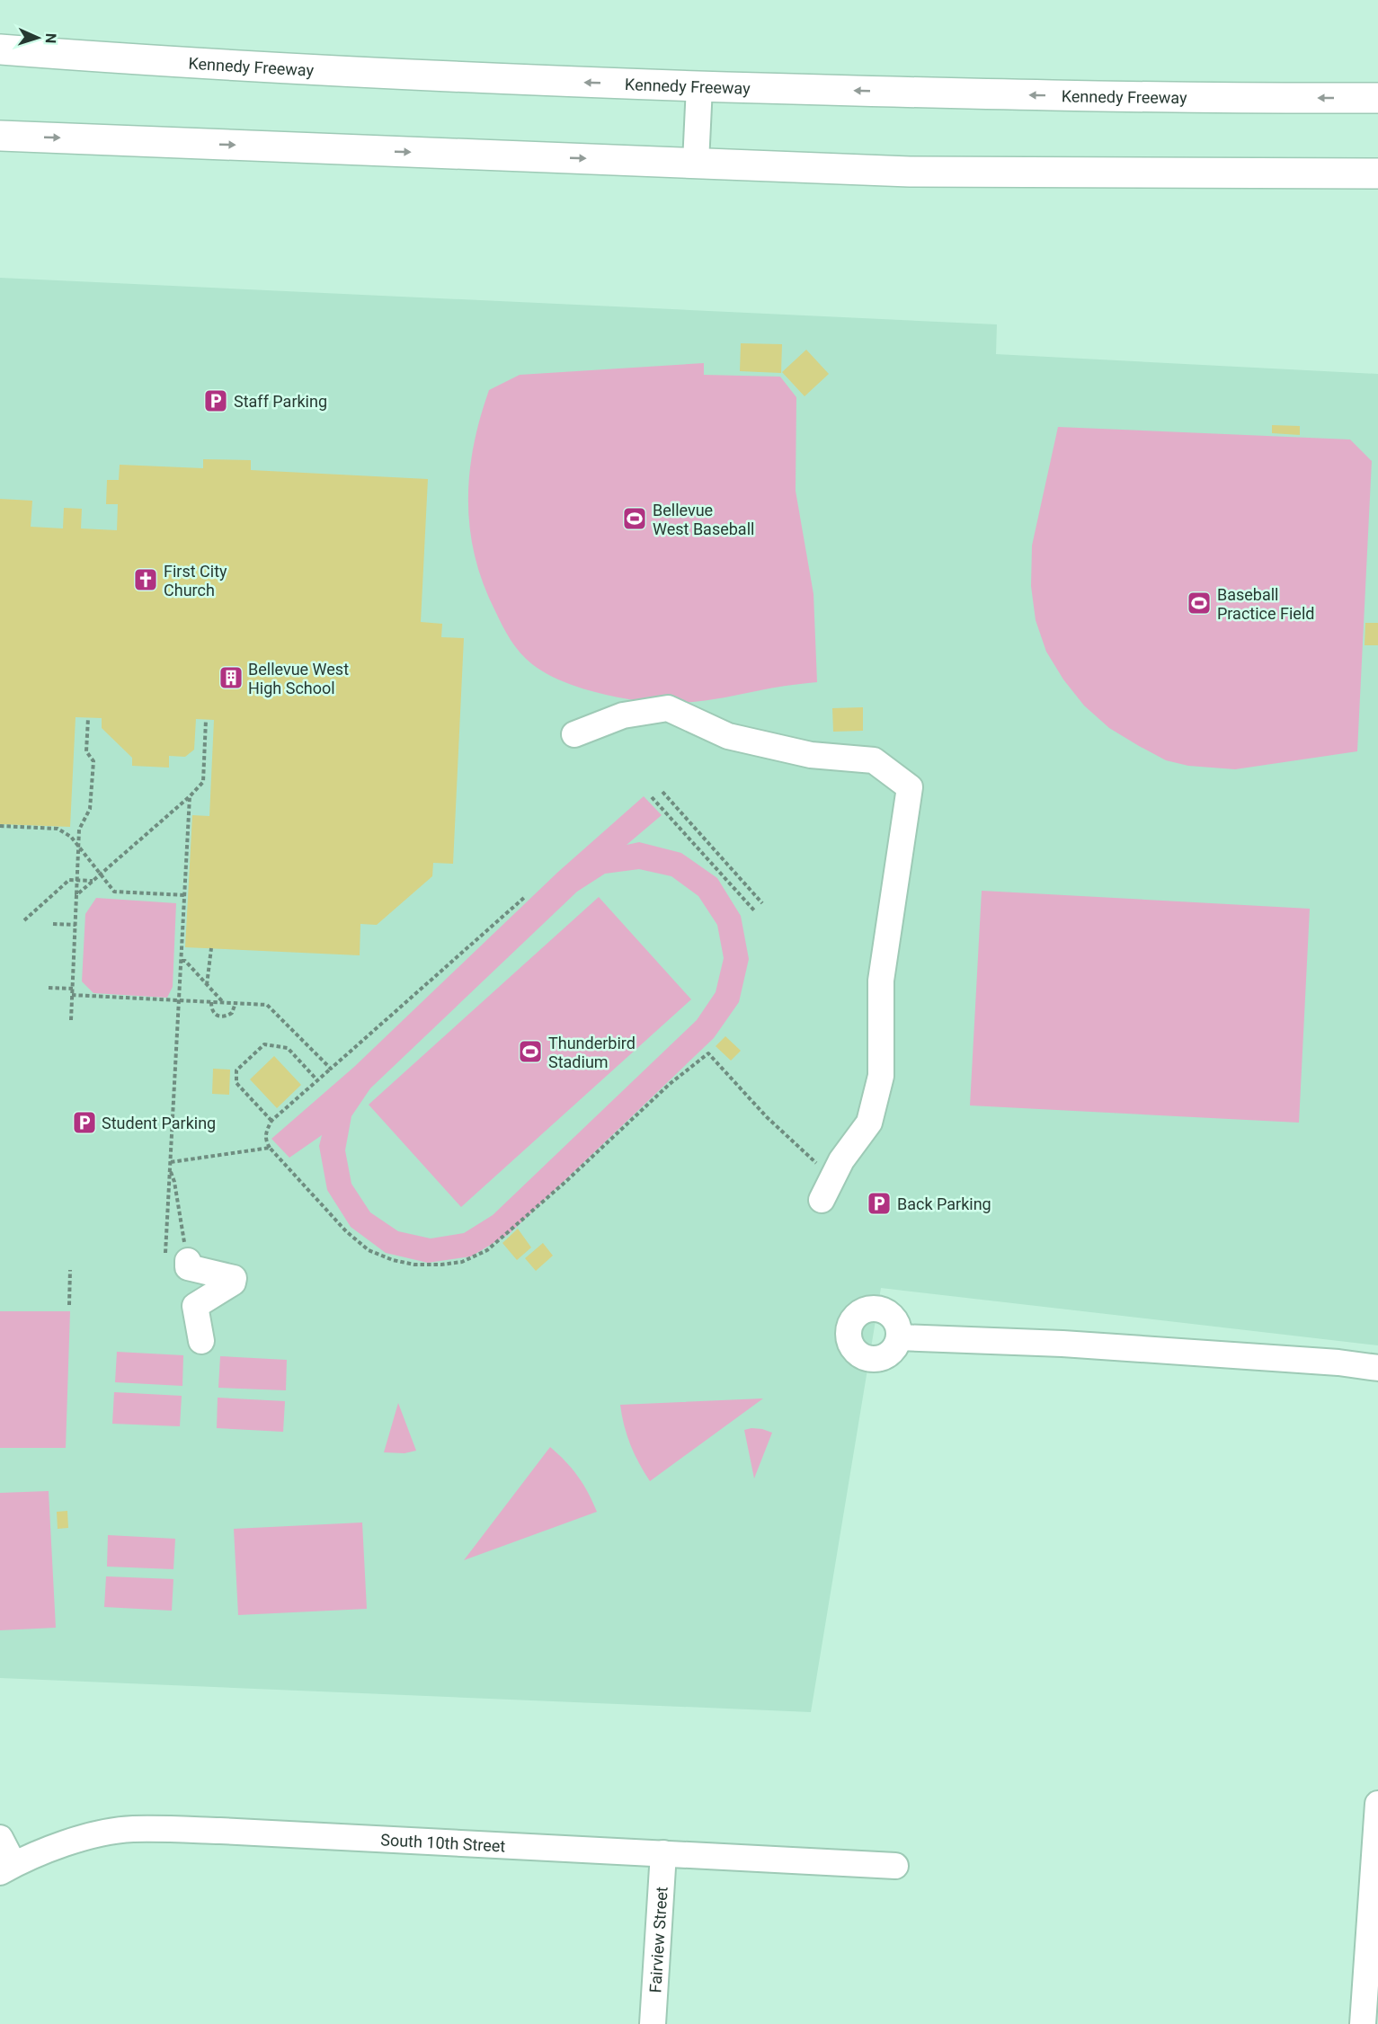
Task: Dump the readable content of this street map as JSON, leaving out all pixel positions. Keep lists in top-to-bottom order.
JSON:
{
  "streets": {
    "highway": ["Kennedy Freeway"],
    "street": ["South 10th Street", "Fairview Street"]
  },
  "crossings": [
    ["South 10th Street", "Fairview Street"]
  ],
  "places": {
    "parking": ["Staff Parking", "Student Parking", "Back Parking"],
    "sports": ["Bellevue West Baseball", "Baseball Practice Field", "Thunderbird Stadium"],
    "church": ["First City Church"],
    "building": ["Bellevue West High School"]
  },
  "north": "right"
}
